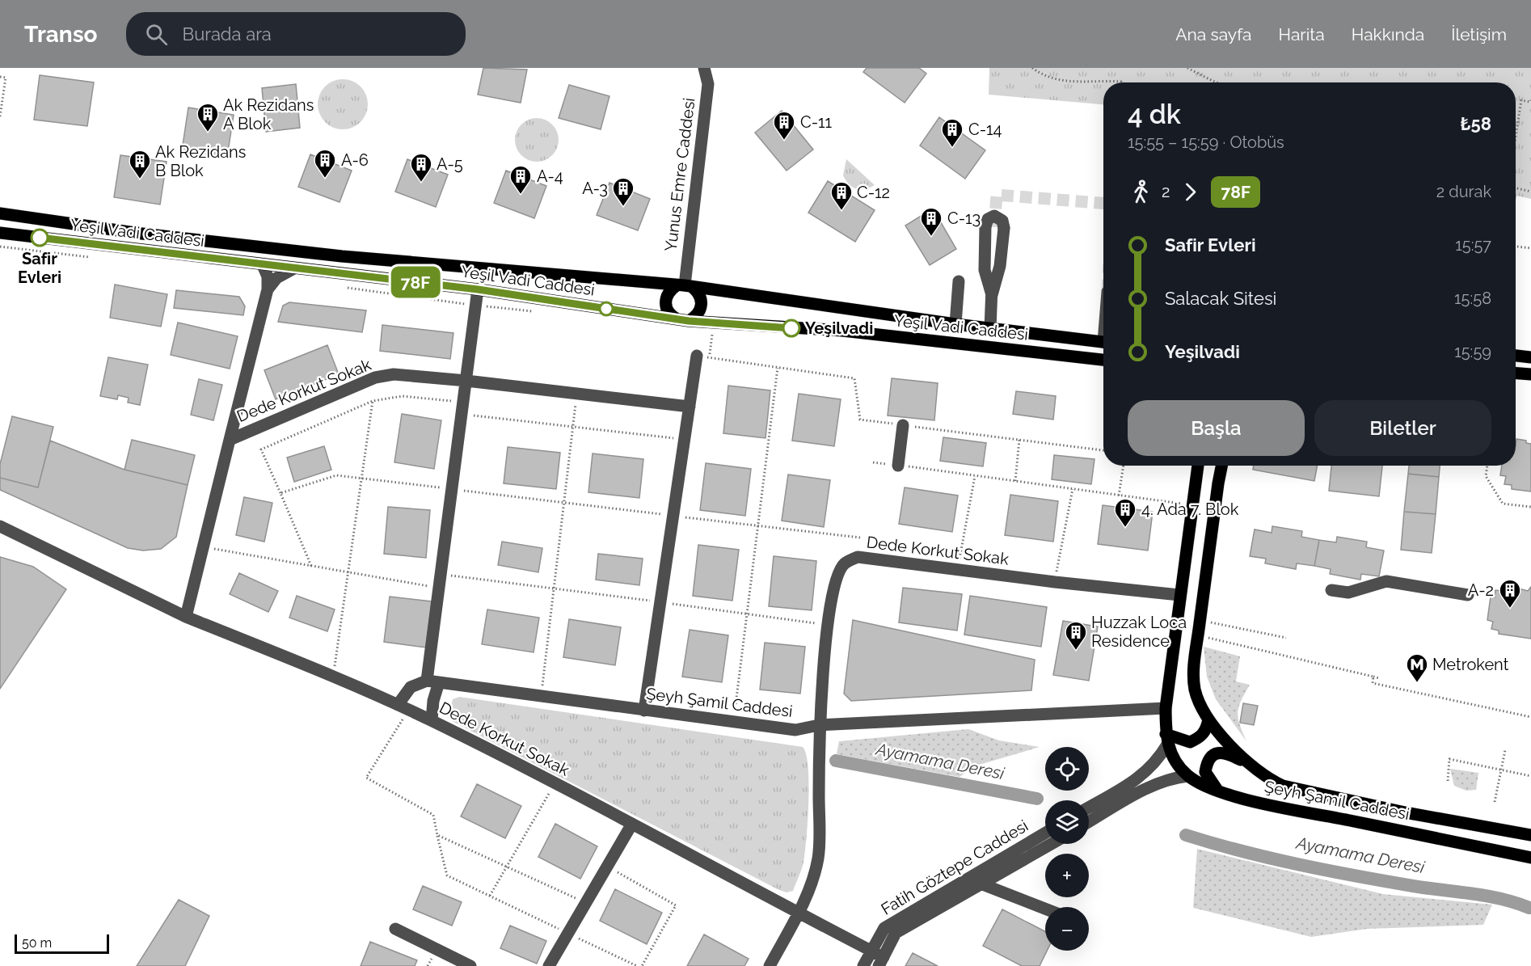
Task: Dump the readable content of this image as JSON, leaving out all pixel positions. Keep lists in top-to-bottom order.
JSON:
{
  "streets": {
    "main road": ["Yeşil Vadi Caddesi", "Şeyh Şamil Caddesi"],
    "street": ["Yunus Emre Caddesi", "Dede Korkut Sokak", "Fatih Göztepe Caddesi"]
  },
  "crossings": [
    ["Yunus Emre Caddesi", "Yeşil Vadi Caddesi"],
    ["Dede Korkut Sokak", "Şeyh Şamil Caddesi"]
  ],
  "water": ["Ayamama Deresi"],
  "places": {
    "building": [
      "Ak Rezidans A Blok",
      "C-11",
      "C-14",
      "A-6",
      "Ak Rezidans B Blok",
      "A-5",
      "A-4",
      "A-3",
      "C-12",
      "C-13",
      "4. Ada 7. Blok",
      "A-2",
      "Huzzak Loca Residence"
    ],
    "other": ["Safir Evleri", "Yeşilvadi"],
    "metro station": ["Metrokent"]
  },
  "lines": ["bus line 78F"],
  "scale_bar": "50 m",
  "page": {
    "header": "Transo",
    "search": "Burada ara",
    "nav": [
      "Ana sayfa",
      "Harita",
      "Hakkında",
      "İletişim"
    ],
    "on_map": "78F",
    "heading": ["4 dk", "15:55 – 15:59 · Otobüs", "₺58"],
    "legs": ["2", "78F", "2 durak"],
    "list": [
      {
        "name": "Safir Evleri",
        "value": "15:57"
      },
      {
        "name": "Salacak Sitesi",
        "value": "15:58"
      },
      {
        "name": "Yeşilvadi",
        "value": "15:59"
      }
    ],
    "buttons": ["Başla", "Biletler"],
    "map_buttons": ["+", "−"],
    "scale": "50 m"
  }
}
